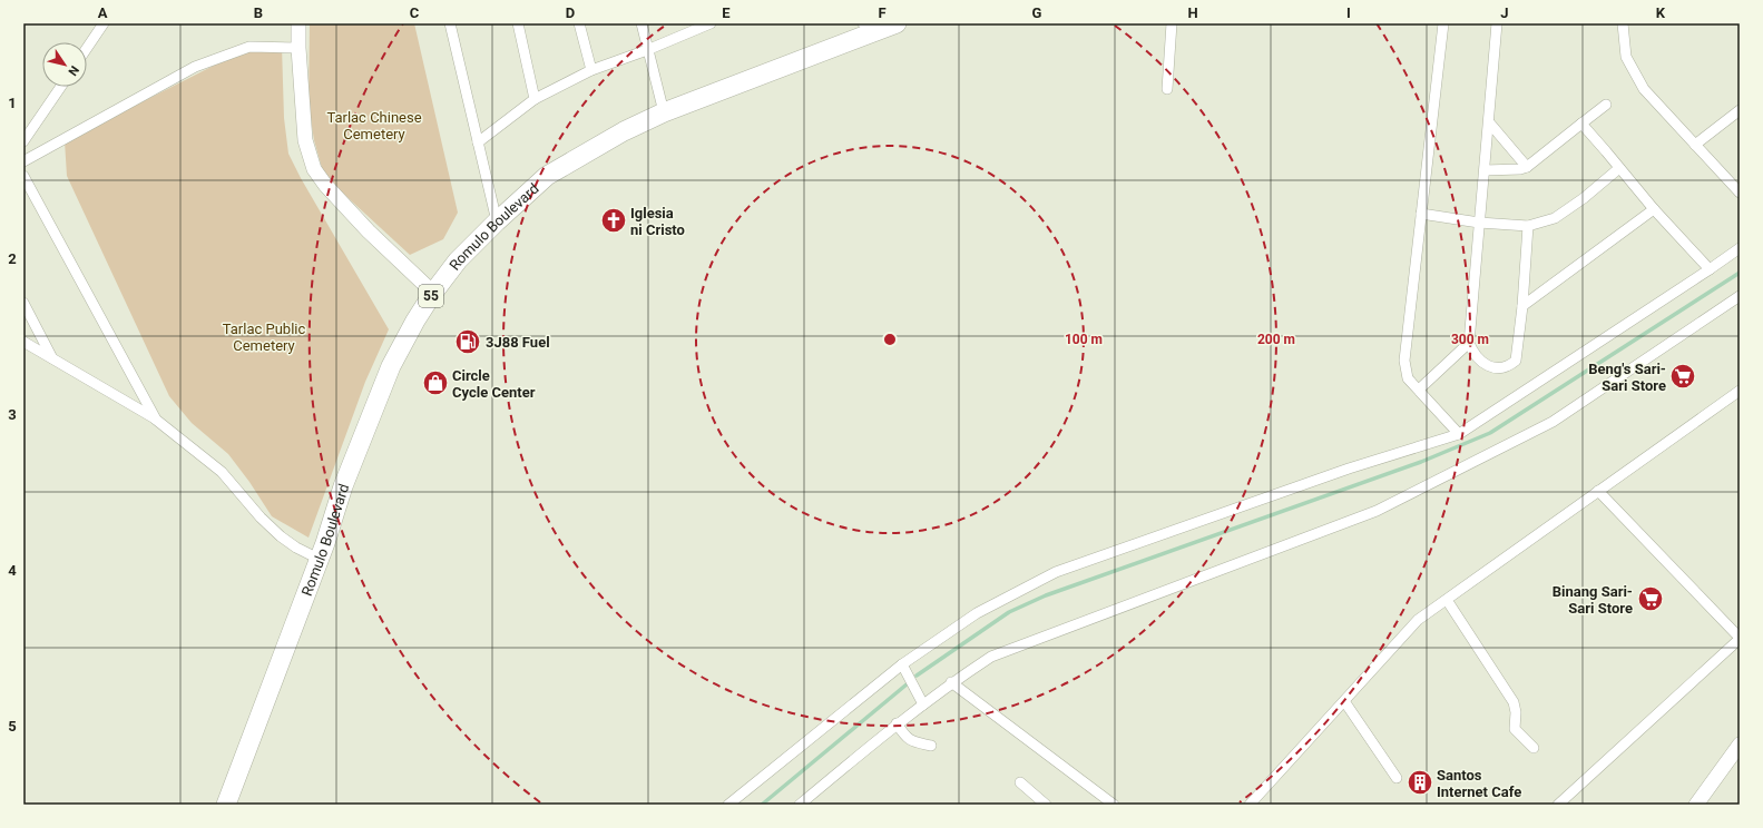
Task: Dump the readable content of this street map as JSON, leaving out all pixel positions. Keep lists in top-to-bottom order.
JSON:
{
  "streets": {
    "highway": ["Romulo Boulevard", "55"]
  },
  "parks": ["Tarlac Chinese Cemetery", "Tarlac Public Cemetery"],
  "places": {
    "church": ["Iglesia ni Cristo"],
    "fuel station": ["3J88 Fuel"],
    "supermarket": ["Beng's Sari- Sari Store", "Binang Sari- Sari Store"],
    "shop": ["Circle Cycle Center"],
    "building": ["Santos Internet Cafe"]
  },
  "north": "bottom right",
  "grid": {
    "columns": [
      "A",
      "B",
      "C",
      "D",
      "E",
      "F",
      "G",
      "H",
      "I",
      "J",
      "K"
    ],
    "rows": [
      "1",
      "2",
      "3",
      "4",
      "5"
    ]
  },
  "rings": ["100 m", "200 m", "300 m"]
}
